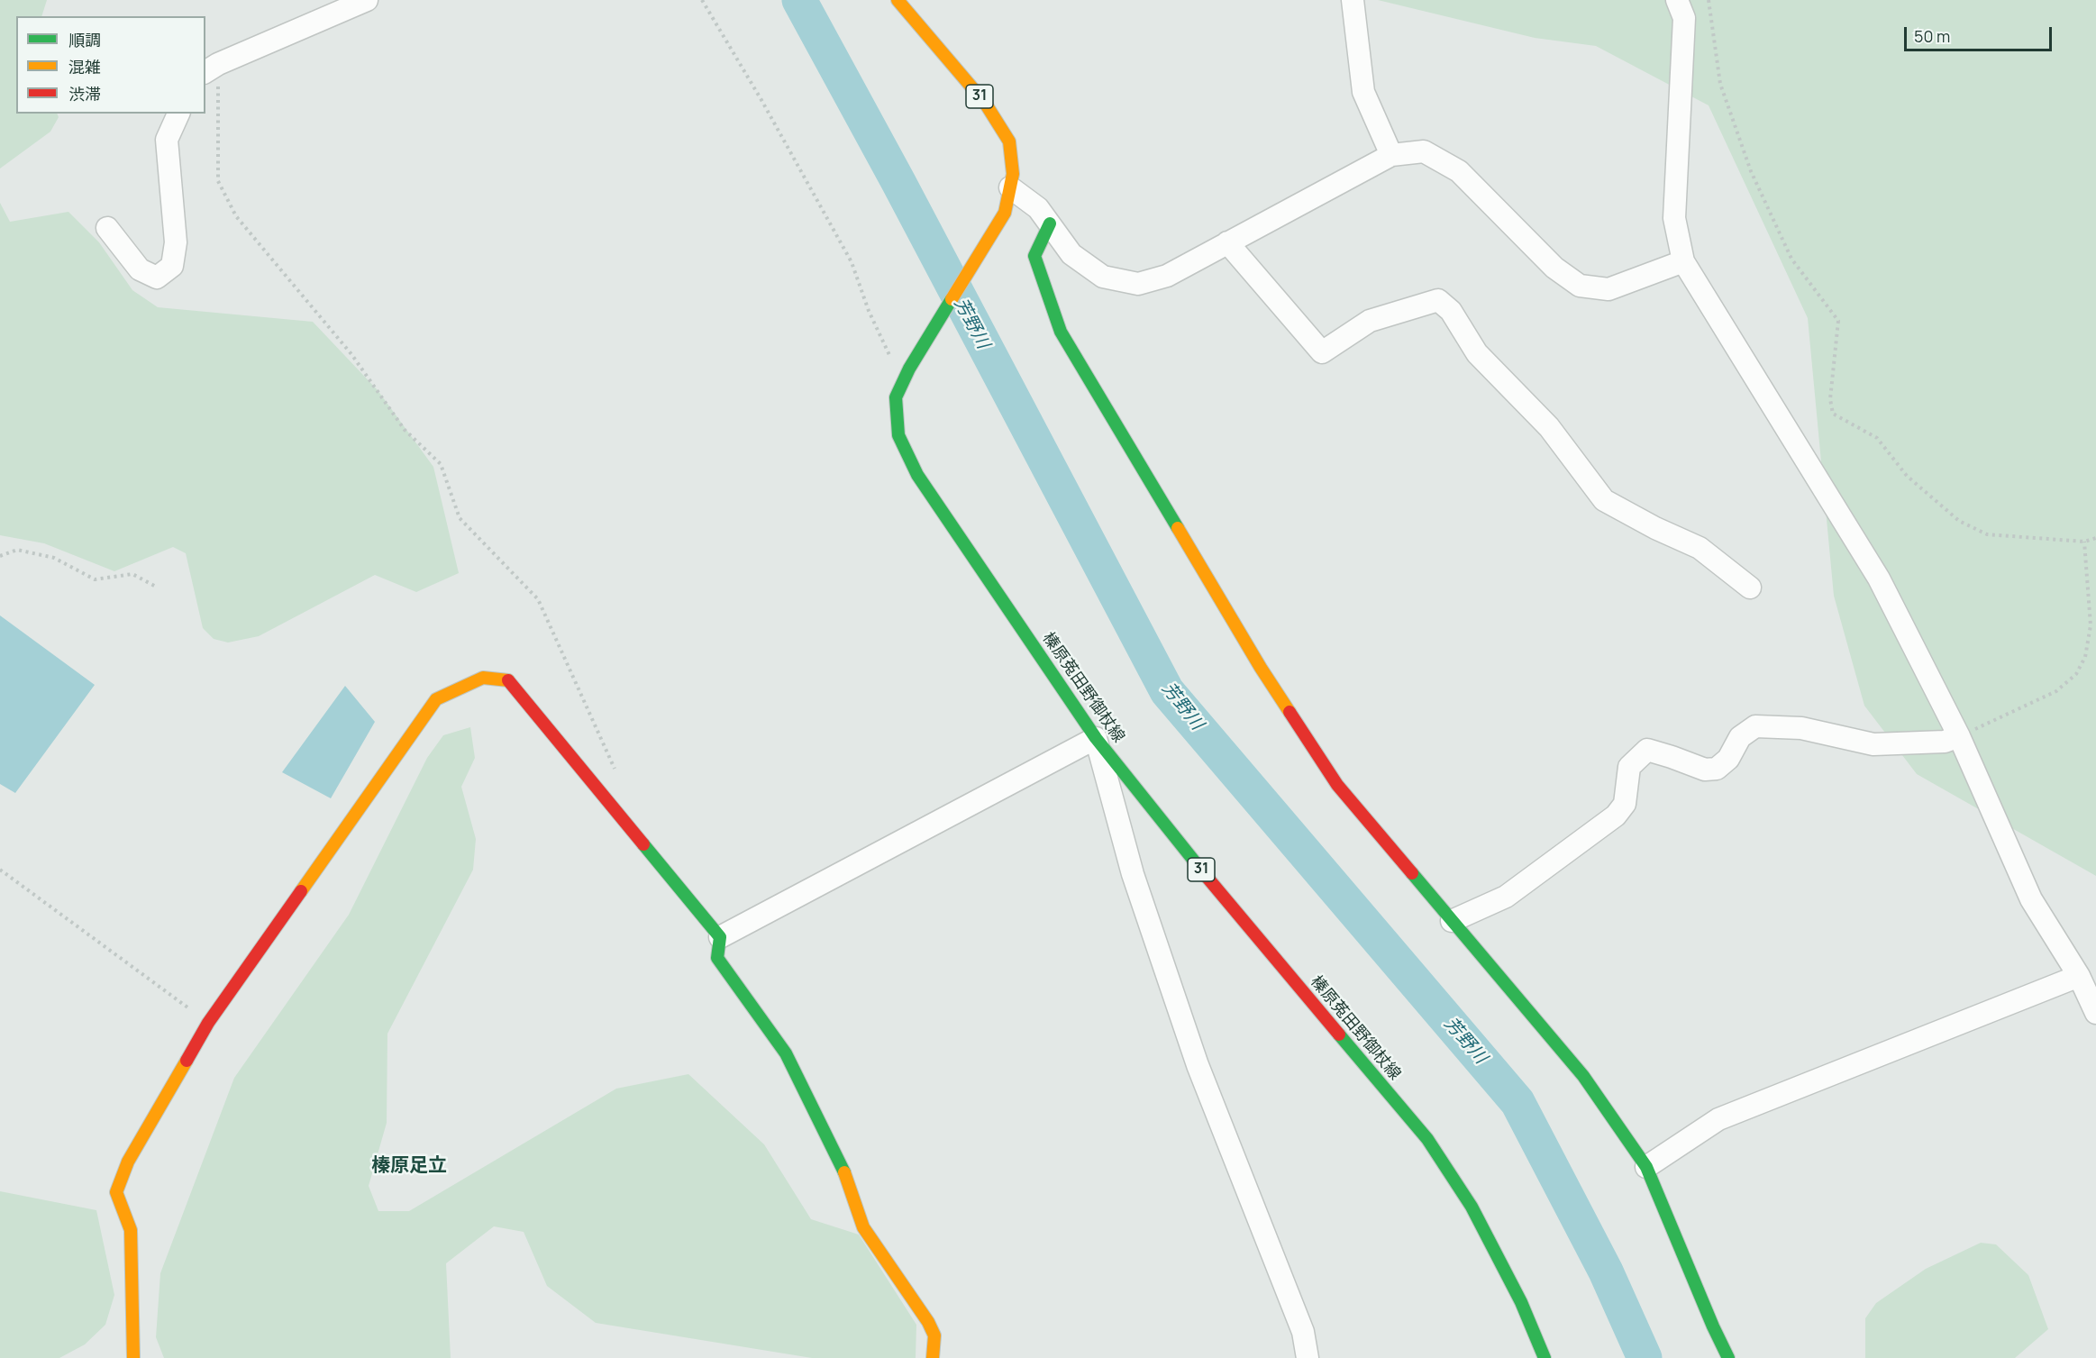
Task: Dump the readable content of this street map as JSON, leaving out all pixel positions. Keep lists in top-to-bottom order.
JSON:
{
  "streets": {
    "street": ["31", "榛原菟田野御杖線"]
  },
  "districts": ["榛原足立"],
  "water": ["芳野川"],
  "legend": ["順調", "混雑", "渋滞"],
  "scale_bar": "50 m"
}
